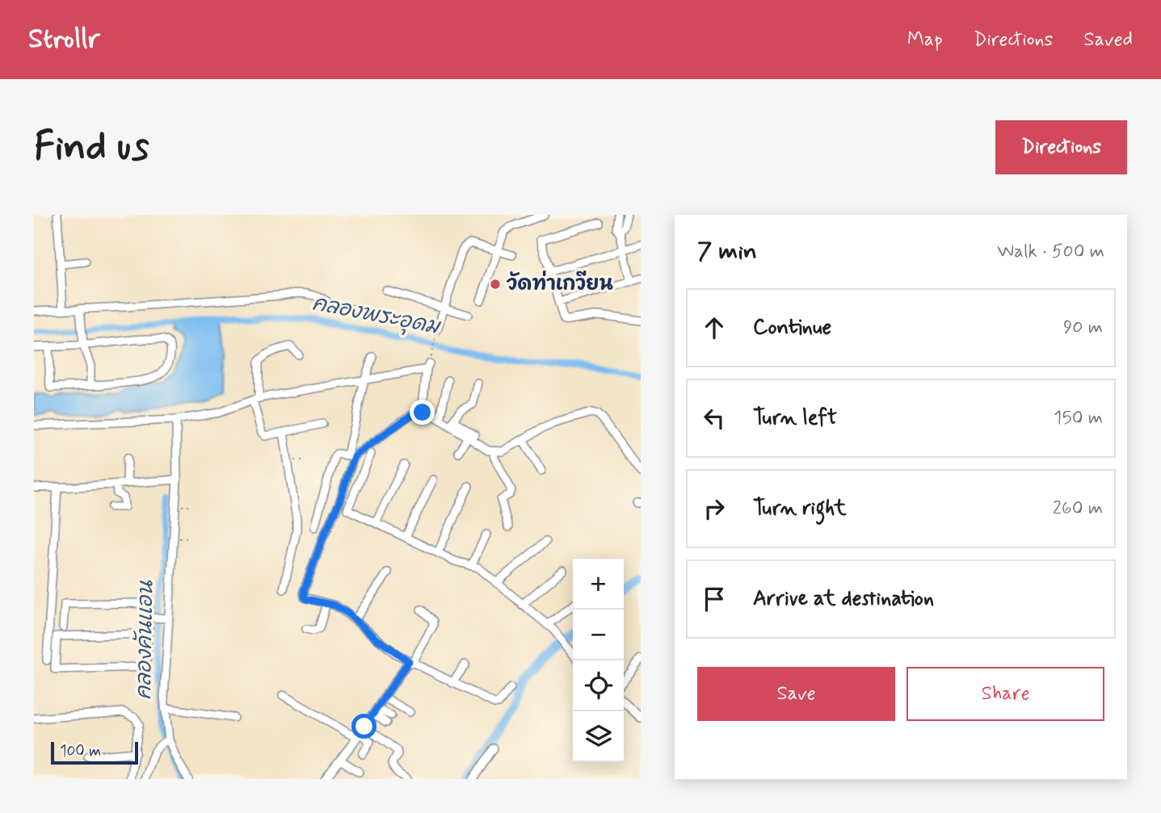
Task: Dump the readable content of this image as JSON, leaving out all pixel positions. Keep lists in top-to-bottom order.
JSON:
{
  "water": ["คลองพระอุดม", "คลองคันแอน"],
  "places": ["วัดท่าเกวียน"],
  "scale_bar": "100 m",
  "page": {
    "header": "Strollr",
    "nav": ["Map", "Directions", "Saved"],
    "buttons": [
      "Directions",
      ["Save", "Share"]
    ],
    "title": "Find us",
    "heading": ["7 min", "Walk · 500 m"],
    "list": [
      ["Continue", "90 m"],
      ["Turn left", "150 m"],
      ["Turn right", "260 m"],
      "Arrive at destination"
    ],
    "map_buttons": ["+", "−"],
    "scale": "100 m"
  }
}
